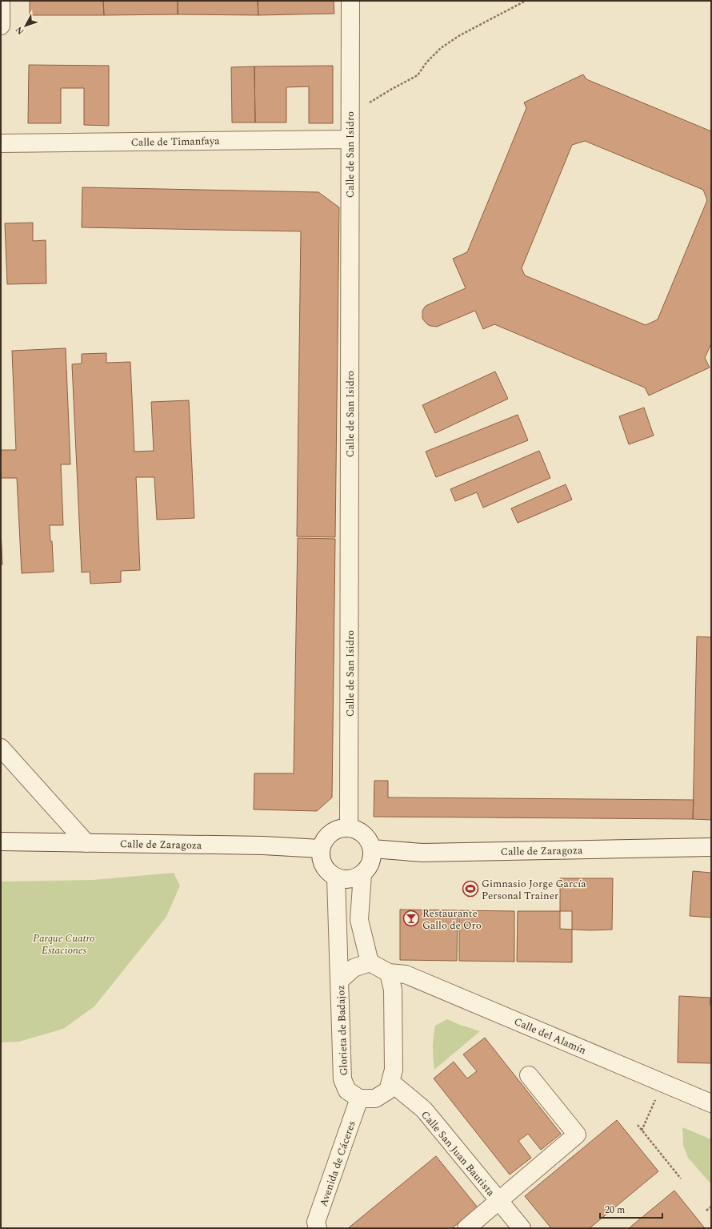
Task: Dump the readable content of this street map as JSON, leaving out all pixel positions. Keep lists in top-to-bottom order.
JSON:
{
  "streets": {
    "street": [
      "Calle de Timanfaya",
      "Calle de San Isidro",
      "Calle de Zaragoza",
      "Glorieta de Badajoz",
      "Calle del Alamín",
      "Calle San Juan Bautista",
      "Avenida de Cáceres"
    ]
  },
  "crossings": [
    ["Calle de Timanfaya", "Calle de San Isidro"],
    ["Calle de San Isidro", "Calle de Zaragoza"],
    ["Glorieta de Badajoz", "Avenida de Cáceres"]
  ],
  "parks": ["Parque Cuatro Estaciones"],
  "places": {
    "sports": ["Gimnasio Jorge García Personal Trainer"],
    "bar": ["Restaurante Gallo de Oro"]
  },
  "scale_bar": "20 m",
  "north": "bottom left"
}
